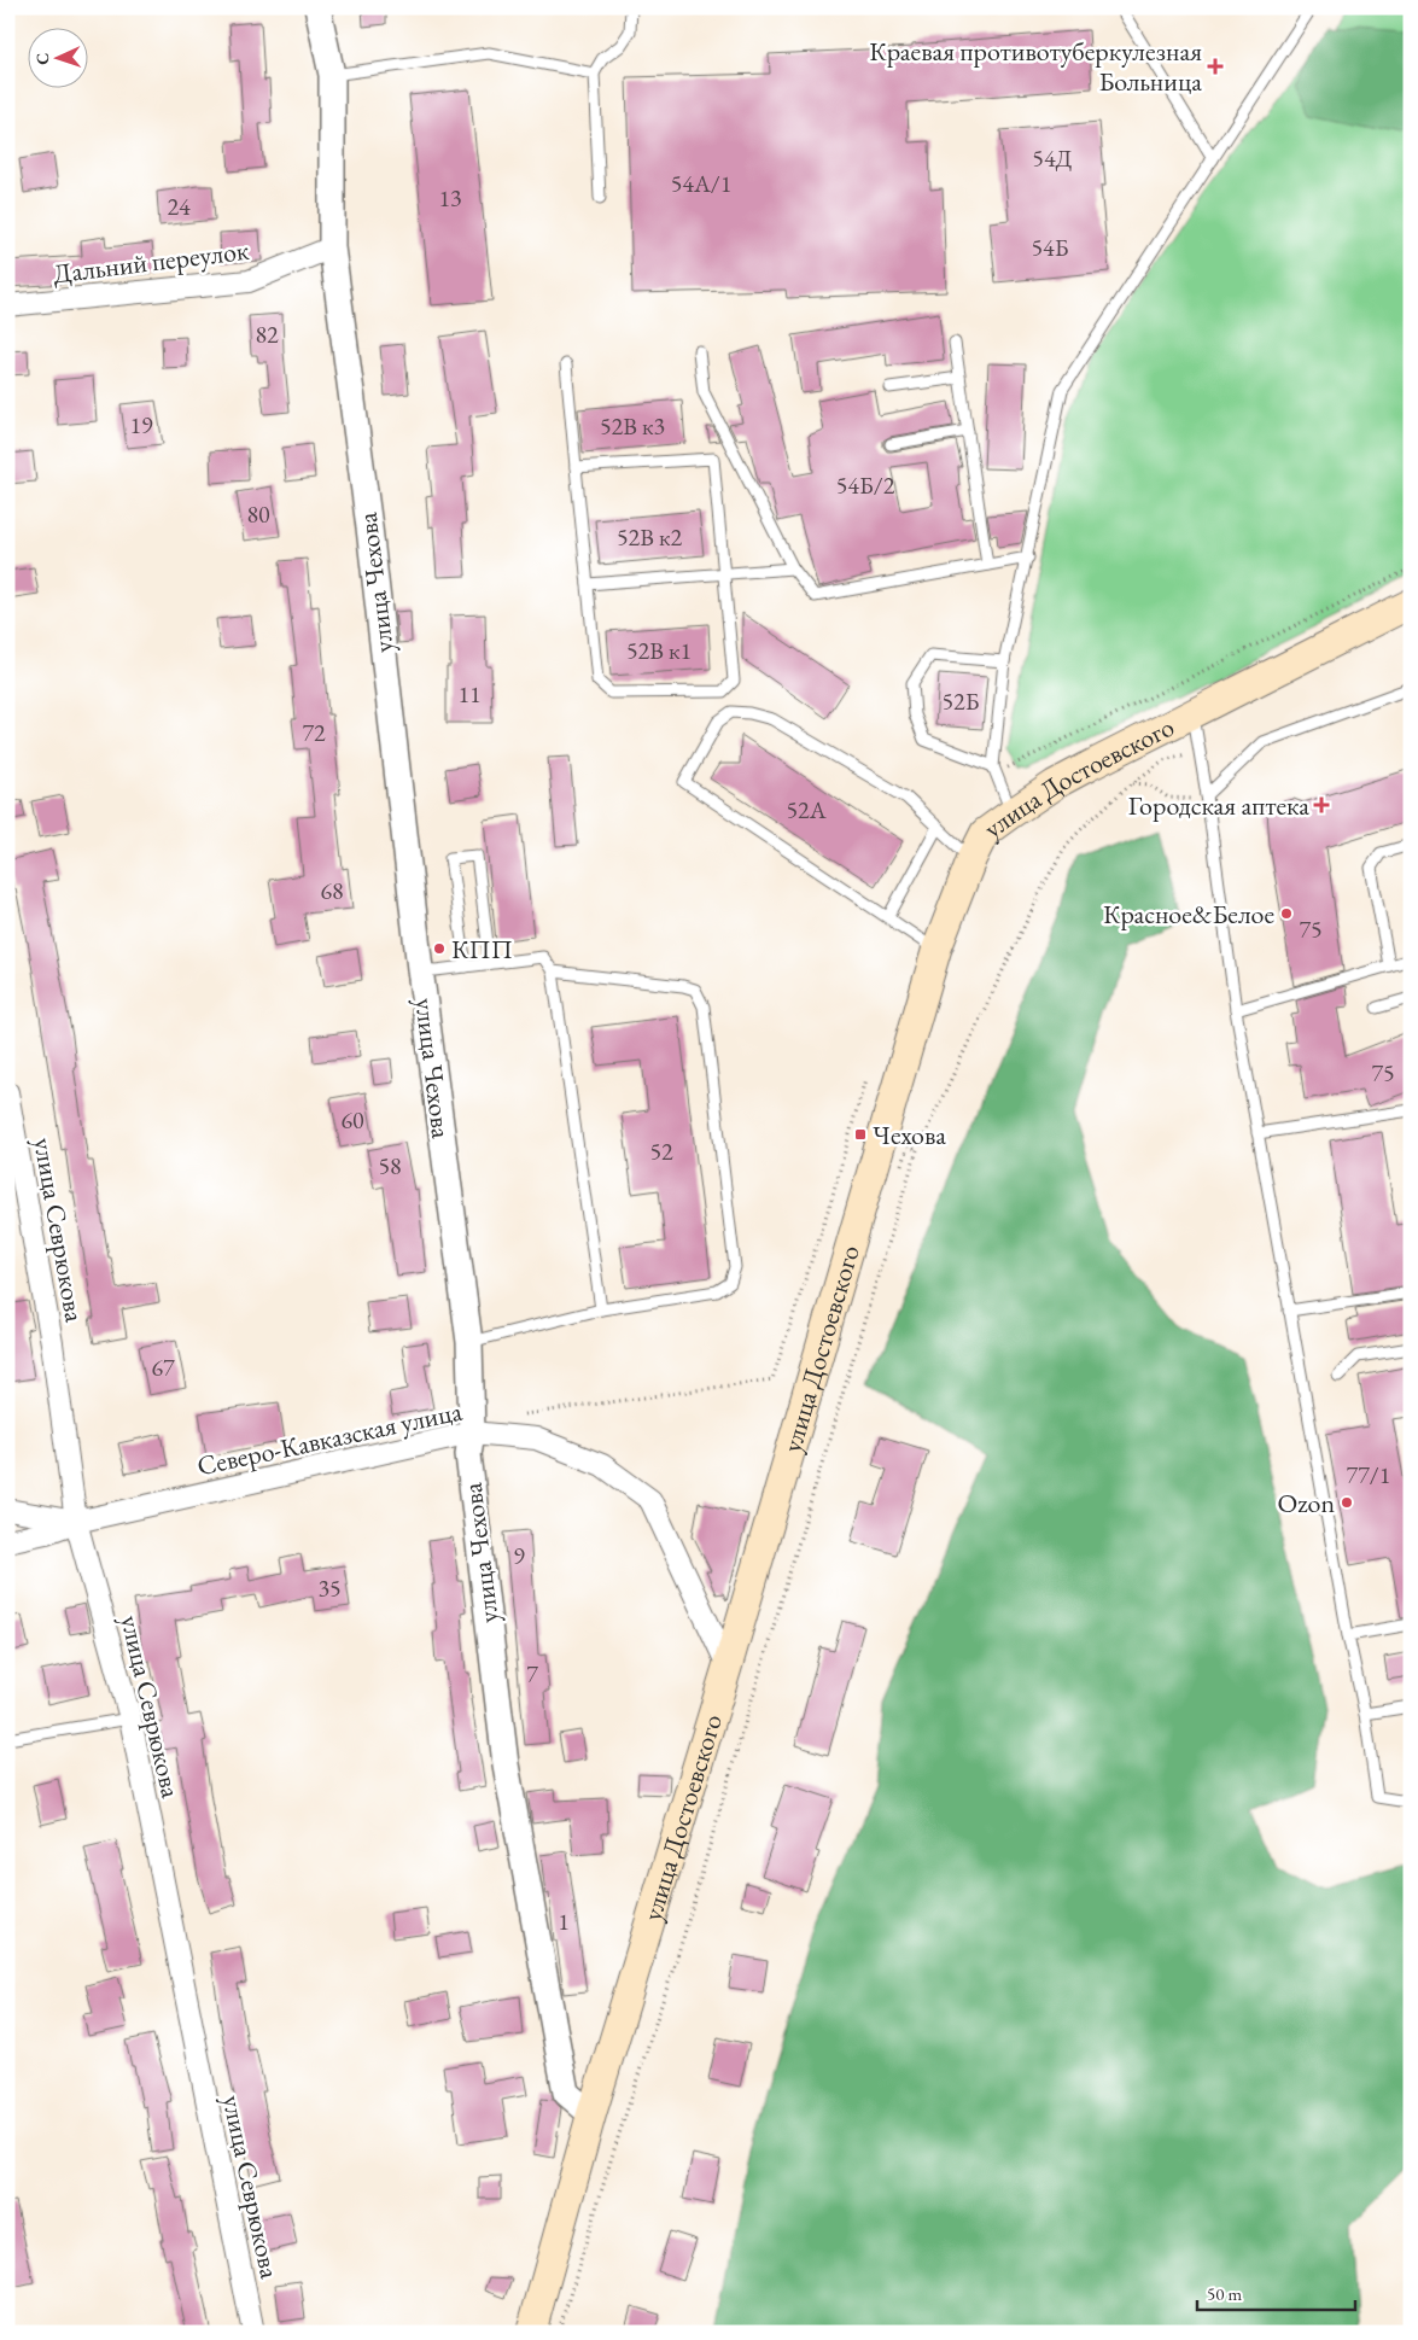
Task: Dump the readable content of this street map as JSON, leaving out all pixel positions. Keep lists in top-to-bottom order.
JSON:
{
  "streets": {
    "main road": ["улица Достоевского"],
    "street": [
      "Дальний переулок",
      "улица Чехова",
      "улица Севрюкова",
      "Северо-Кавказская улица"
    ]
  },
  "crossings": [
    ["Дальний переулок", "улица Чехова"],
    ["улица Чехова", "улица Достоевского"],
    ["улица Чехова", "Северо-Кавказская улица"],
    ["улица Достоевского", "Северо-Кавказская улица"],
    ["улица Севрюкова", "Северо-Кавказская улица"]
  ],
  "places": {
    "health": ["Краевая противотуберкулезная Больница", "Городская аптека"],
    "other": ["Красное&Белое", "КПП", "Ozon"],
    "transit": ["Чехова"]
  },
  "house_numbers": [
    "54Д",
    "54А/1",
    "13",
    "24",
    "54Б",
    "82",
    "19",
    "52В к3",
    "54Б/2",
    "80",
    "52В к2",
    "52В к1",
    "11",
    "52Б",
    "72",
    "52А",
    "68",
    "75",
    "75",
    "60",
    "52",
    "58",
    "67",
    "77/1",
    "9",
    "35",
    "7",
    "1"
  ],
  "scale_bar": "50 m",
  "north": "left"
}
